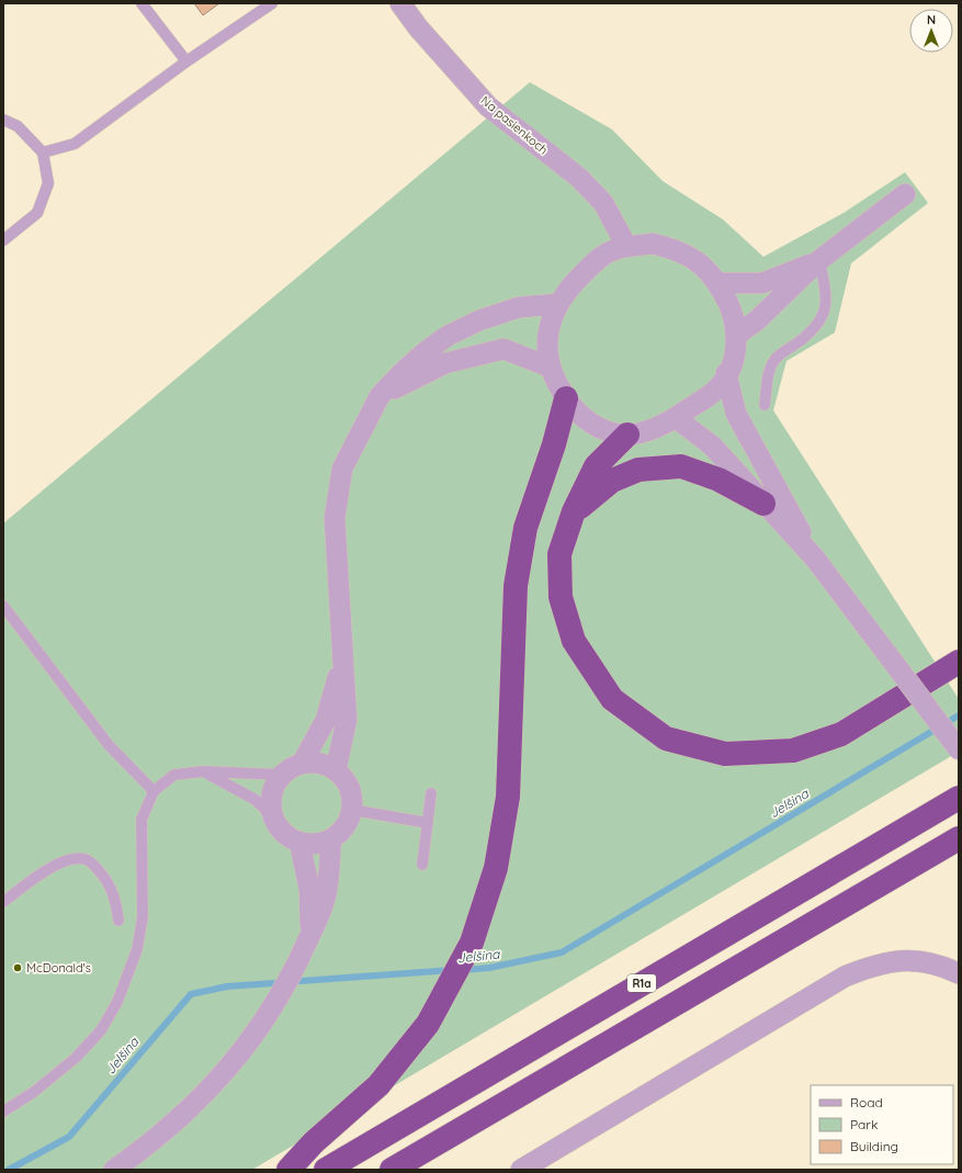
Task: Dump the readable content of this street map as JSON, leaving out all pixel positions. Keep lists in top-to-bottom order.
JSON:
{
  "streets": {
    "highway": ["R1a"],
    "street": ["Na pasienkoch"]
  },
  "water": ["Jelšina"],
  "places": ["McDonald's"],
  "legend": ["Road", "Park", "Building"],
  "north": "top"
}
